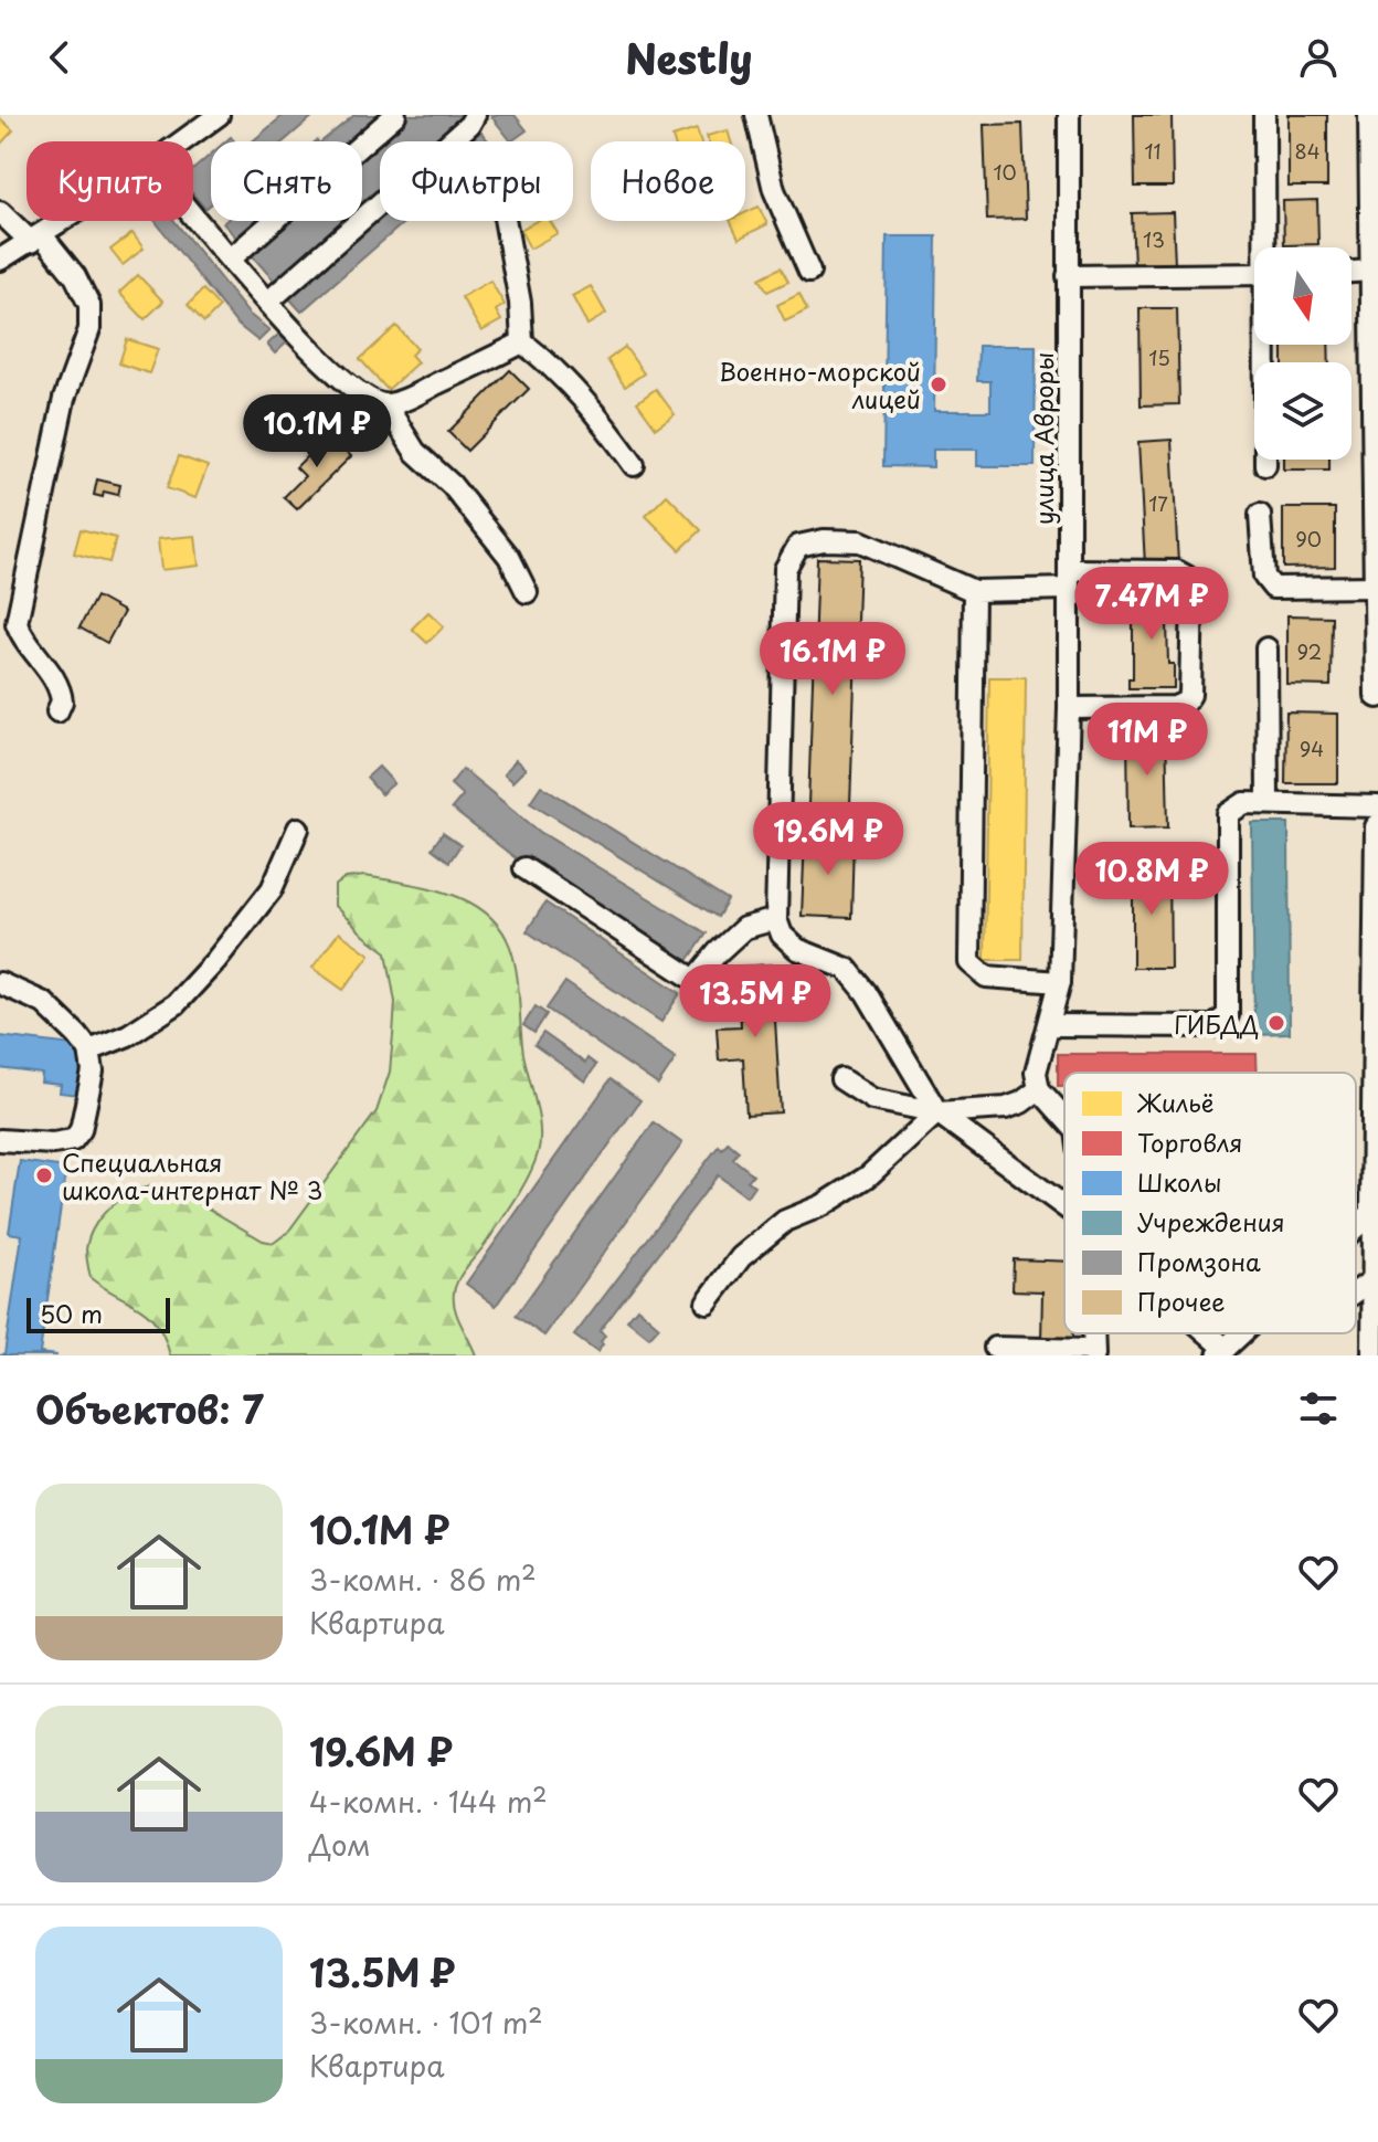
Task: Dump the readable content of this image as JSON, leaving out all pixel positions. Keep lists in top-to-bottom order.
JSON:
{
  "streets": {
    "street": ["улица Авроры"]
  },
  "places": ["Военно-морской лицей", "ГИБДД", "Специальная школа-интернат № 3"],
  "house_numbers": [
    "11",
    "84",
    "10",
    "13",
    "15",
    "17",
    "90",
    "92",
    "94"
  ],
  "legend": [
    "Жильё",
    "Торговля",
    "Школы",
    "Учреждения",
    "Промзона",
    "Прочее"
  ],
  "scale_bar": "50 m",
  "north": "bottom",
  "page": {
    "header": "Nestly",
    "chip": [
      "Купить",
      "Снять",
      "Фильтры",
      "Новое"
    ],
    "price": [
      "10.1M ₽",
      "7.47M ₽",
      "16.1M ₽",
      "11M ₽",
      "19.6M ₽",
      "10.8M ₽",
      "13.5M ₽"
    ],
    "scale": "50 m",
    "heading": "Объектов: 7",
    "list": [
      {
        "name": "10.1M ₽",
        "note": "3-комн. · 86 m² · Квартира"
      },
      {
        "name": "19.6M ₽",
        "note": "4-комн. · 144 m² · Дом"
      },
      {
        "name": "13.5M ₽",
        "note": "3-комн. · 101 m² · Квартира"
      }
    ]
  }
}
